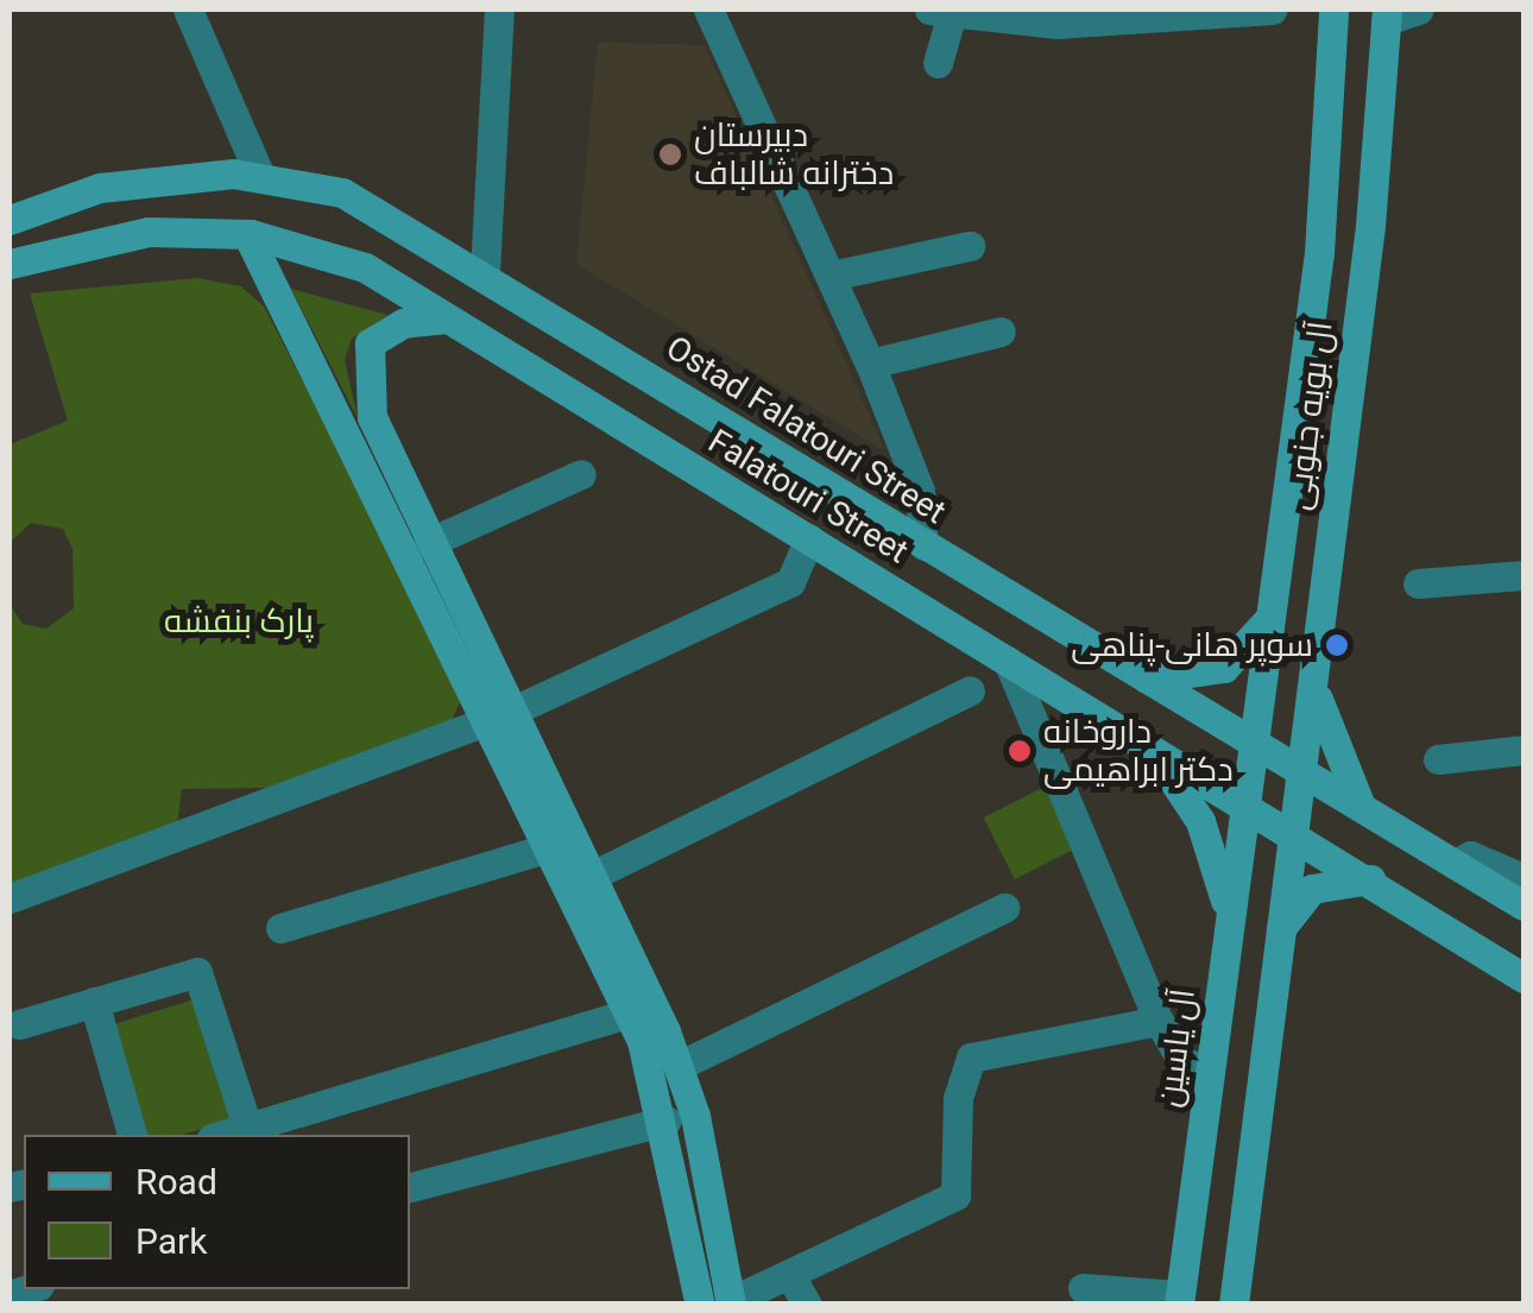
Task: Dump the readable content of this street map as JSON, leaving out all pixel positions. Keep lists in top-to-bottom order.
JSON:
{
  "streets": {
    "main road": [
      "آل بویه جنوبی",
      "Ostad Falatouri Street",
      "Falatouri Street",
      "آل یاسین"
    ]
  },
  "crossings": [
    ["آل بویه جنوبی", "Ostad Falatouri Street"],
    ["آل بویه جنوبی", "Falatouri Street"],
    ["آل بویه جنوبی", "آل یاسین"],
    ["Falatouri Street", "آل یاسین"]
  ],
  "parks": ["پارک بنفشه"],
  "places": ["دبیرستان دخترانه شالباف", "سوپر هانی-پناهی", "داروخانه دکتر ابراهیمی"],
  "legend": ["Road", "Park"]
}
